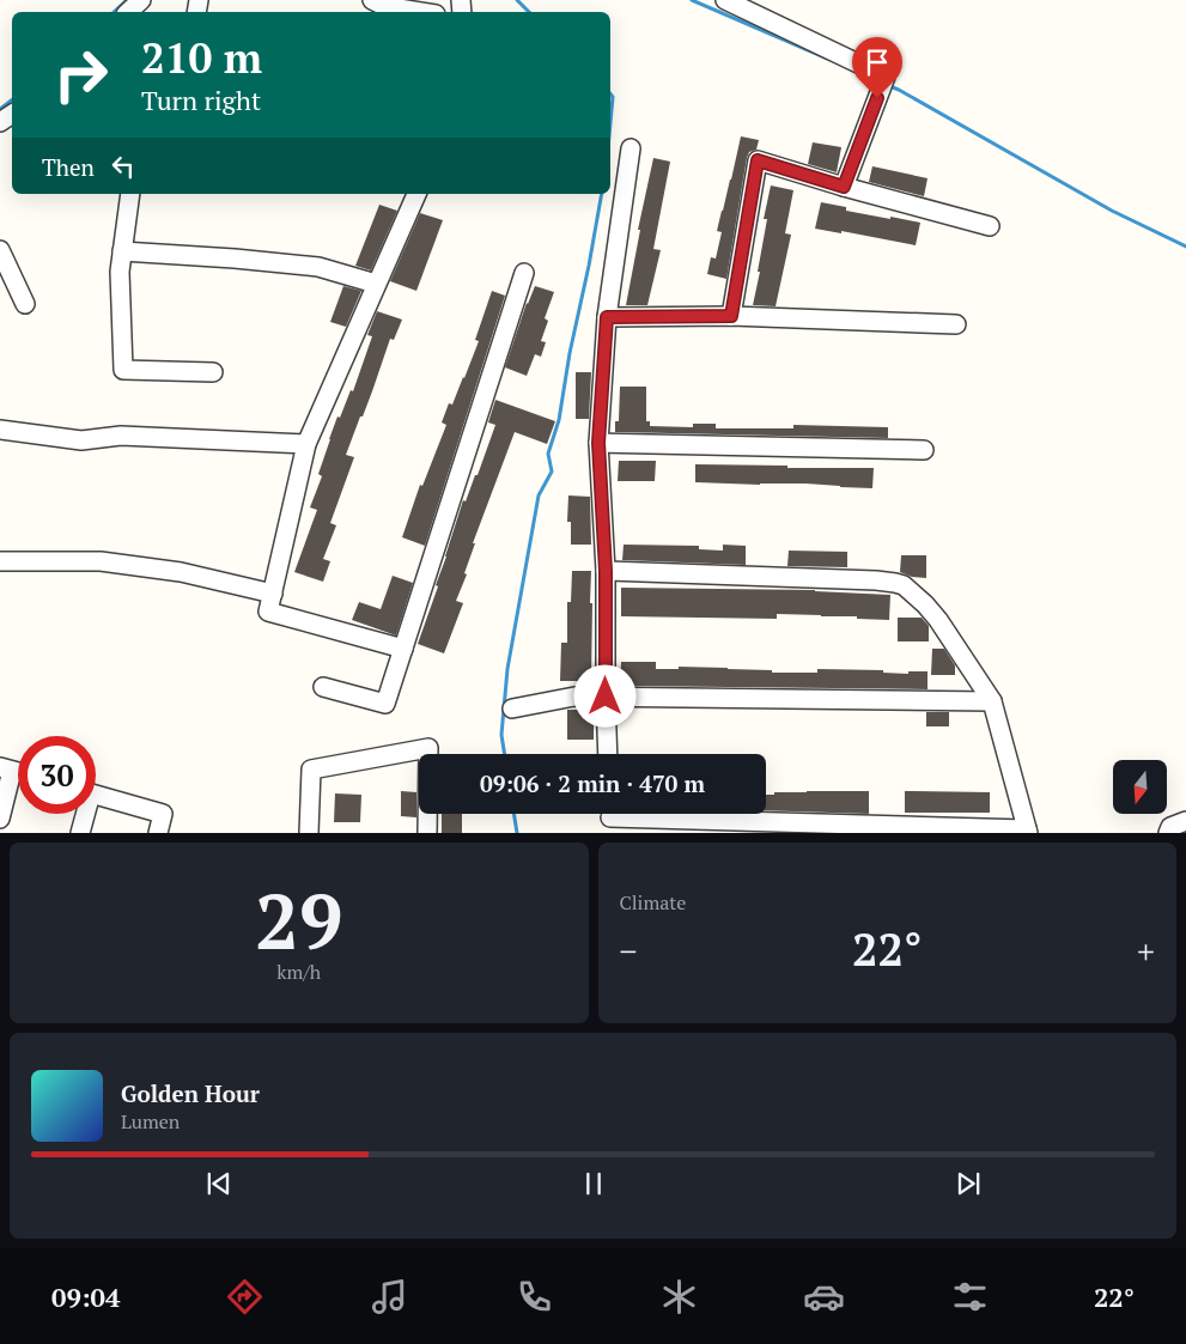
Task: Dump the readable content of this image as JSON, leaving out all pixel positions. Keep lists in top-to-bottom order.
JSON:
{
  "north": "bottom",
  "page": {
    "turn": ["210 m", "Turn right"],
    "then": "Then",
    "limit": "30",
    "trip": "09:06 · 2 min · 470 m",
    "tile": [
      ["29", "km/h"],
      "Climate"
    ],
    "heat": ["−", "22°", "+"],
    "song": ["Golden Hour", "Lumen"],
    "tabs": ["09:04", "22°"]
  }
}
